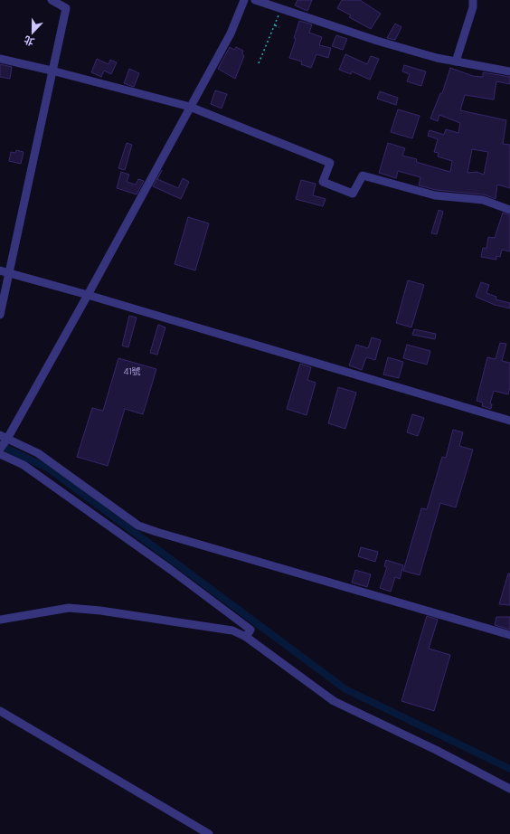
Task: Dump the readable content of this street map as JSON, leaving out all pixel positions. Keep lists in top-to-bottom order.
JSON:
{
  "house_numbers": ["41號"],
  "north": "bottom"
}
